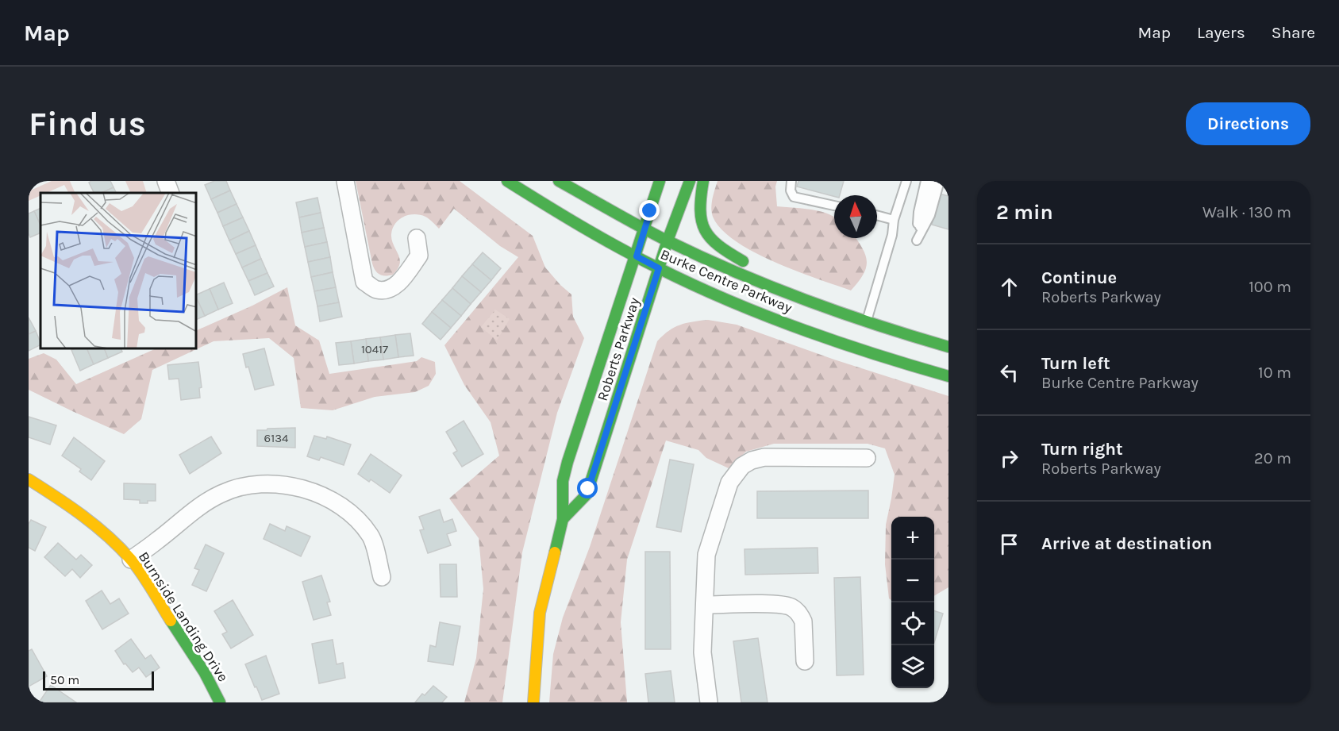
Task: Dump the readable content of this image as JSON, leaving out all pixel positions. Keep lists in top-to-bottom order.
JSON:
{
  "streets": {
    "main road": ["Burke Centre Parkway", "Roberts Parkway", "Burnside Landing Drive"]
  },
  "crossings": [
    ["Burke Centre Parkway", "Roberts Parkway"]
  ],
  "house_numbers": ["10417", "6134"],
  "scale_bar": "50 m",
  "north": "top",
  "page": {
    "header": "Map",
    "nav": ["Map", "Layers", "Share"],
    "buttons": "Directions",
    "title": "Find us",
    "heading": ["2 min", "Walk · 130 m"],
    "list": [
      ["Continue", "Roberts Parkway", "100 m"],
      ["Turn left", "Burke Centre Parkway", "10 m"],
      ["Turn right", "Roberts Parkway", "20 m"],
      "Arrive at destination"
    ],
    "map_buttons": ["+", "−"],
    "scale": "50 m"
  }
}
